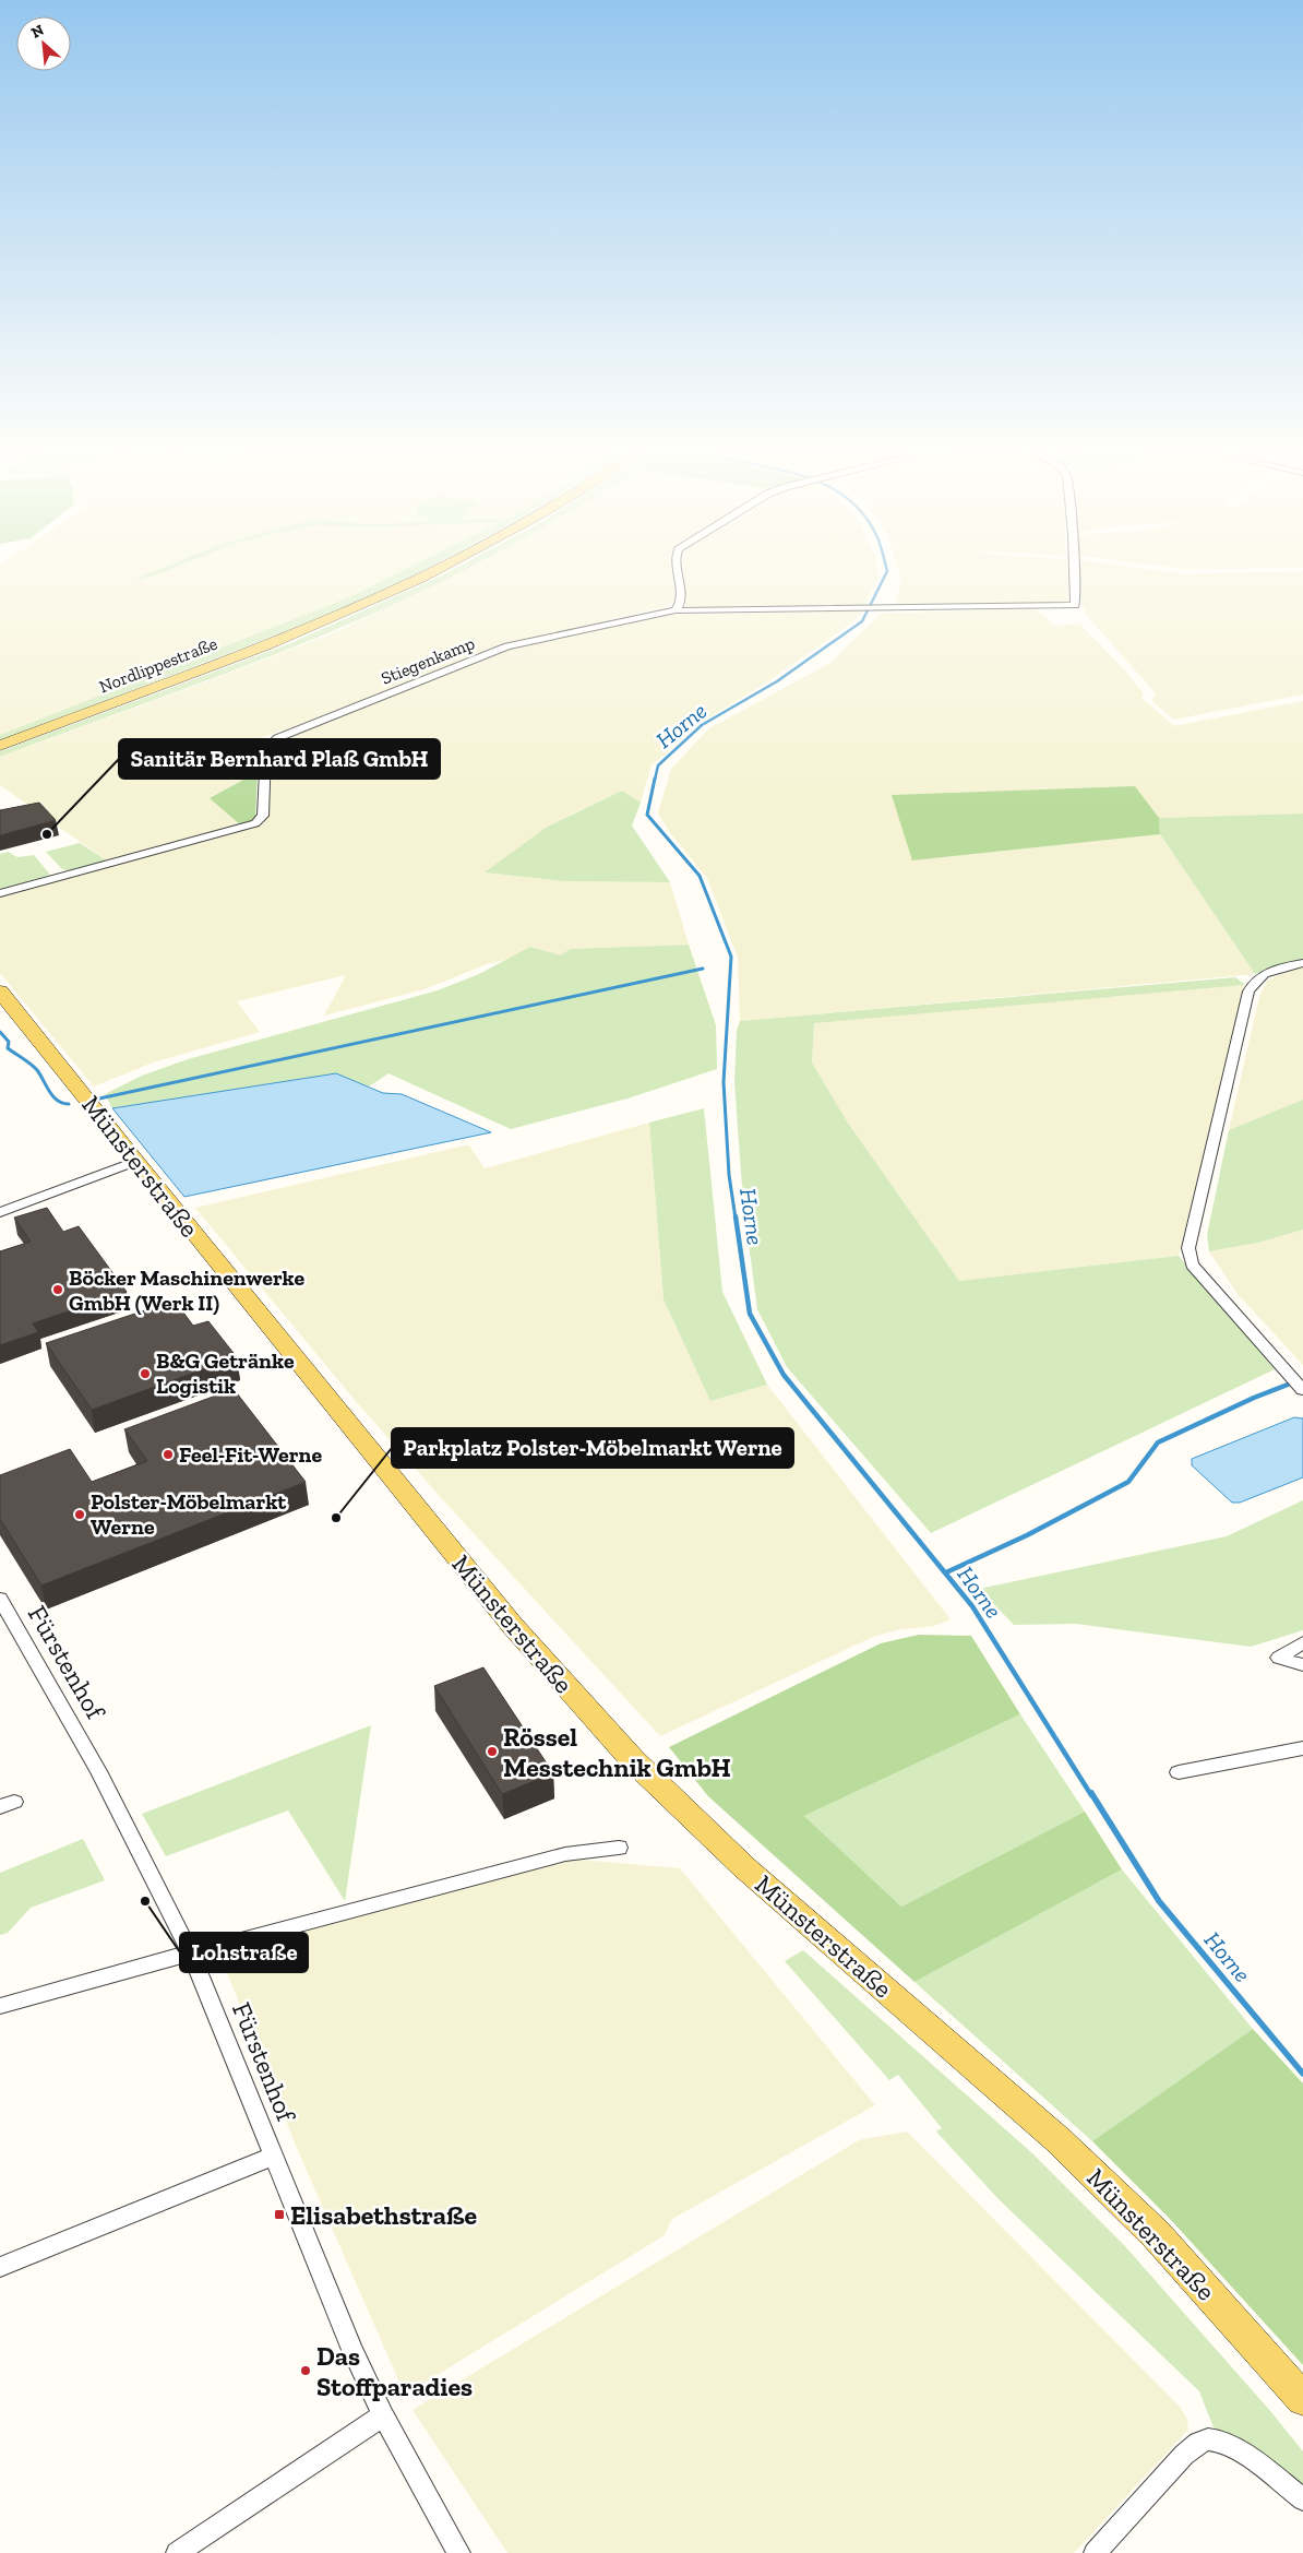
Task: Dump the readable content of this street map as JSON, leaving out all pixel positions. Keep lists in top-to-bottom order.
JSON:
{
  "streets": {
    "main road": ["Nordlippestraße", "Münsterstraße"],
    "street": ["Stiegenkamp", "Fürstenhof"]
  },
  "water": ["Horne"],
  "places": {
    "other": [
      "Sanitär Bernhard Plaß GmbH",
      "Böcker Maschinenwerke GmbH (Werk II)",
      "B&G Getränke Logistik",
      "Feel-Fit-Werne",
      "Polster-Möbelmarkt Werne",
      "Parkplatz Polster-Möbelmarkt Werne",
      "Rössel Messtechnik GmbH",
      "Lohstraße",
      "Das Stoffparadies"
    ],
    "transit": ["Elisabethstraße"]
  },
  "north": "top left"
}
